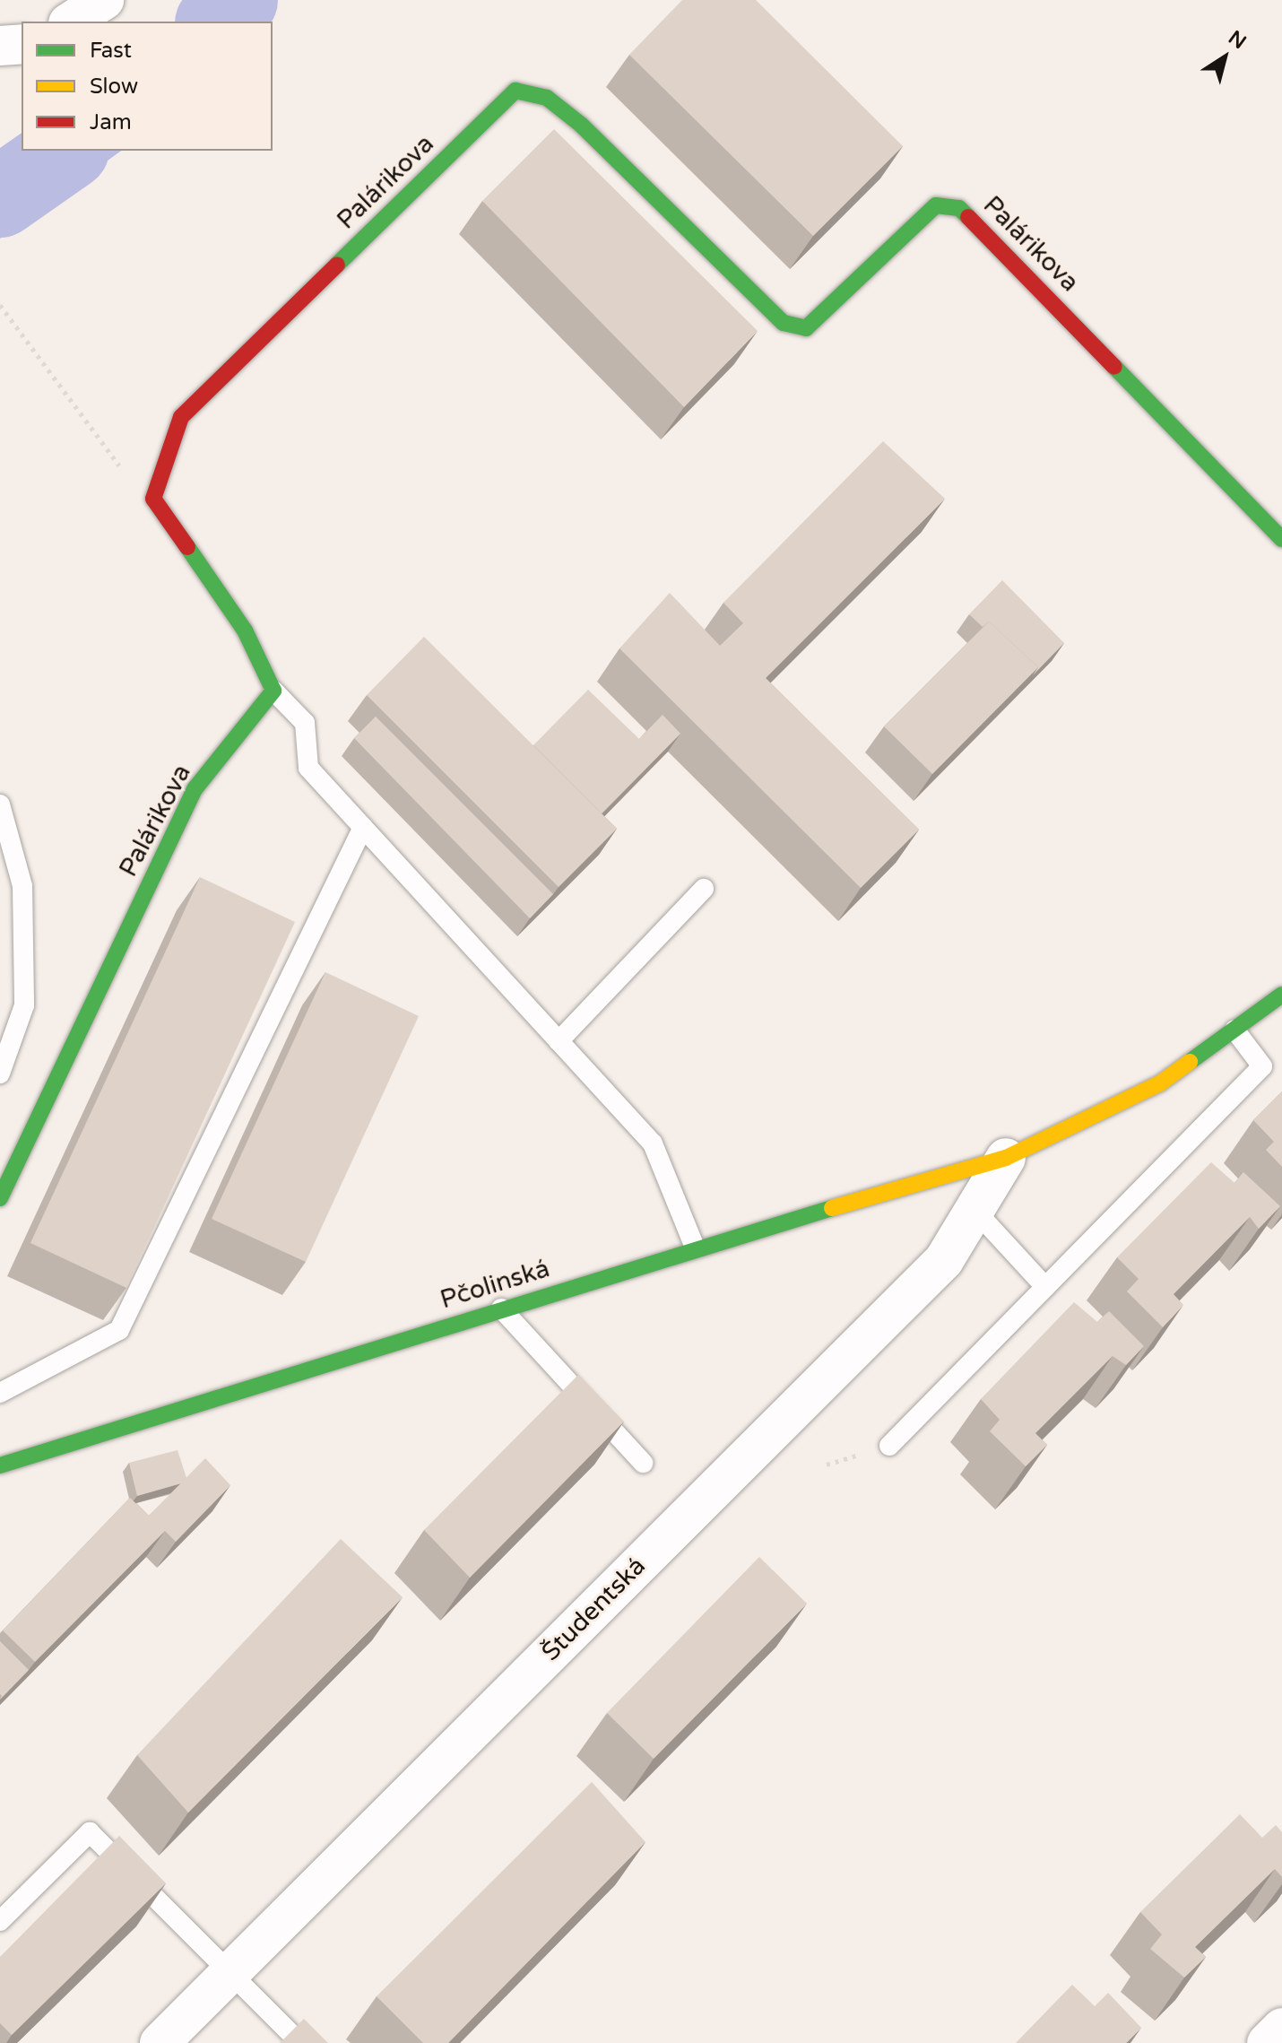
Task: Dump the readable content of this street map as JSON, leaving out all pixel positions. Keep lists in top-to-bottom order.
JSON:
{
  "streets": {
    "street": ["Palárikova", "Pčolinská", "Študentská"]
  },
  "crossings": [
    ["Pčolinská", "Študentská"]
  ],
  "legend": ["Fast", "Slow", "Jam"],
  "north": "top right"
}
